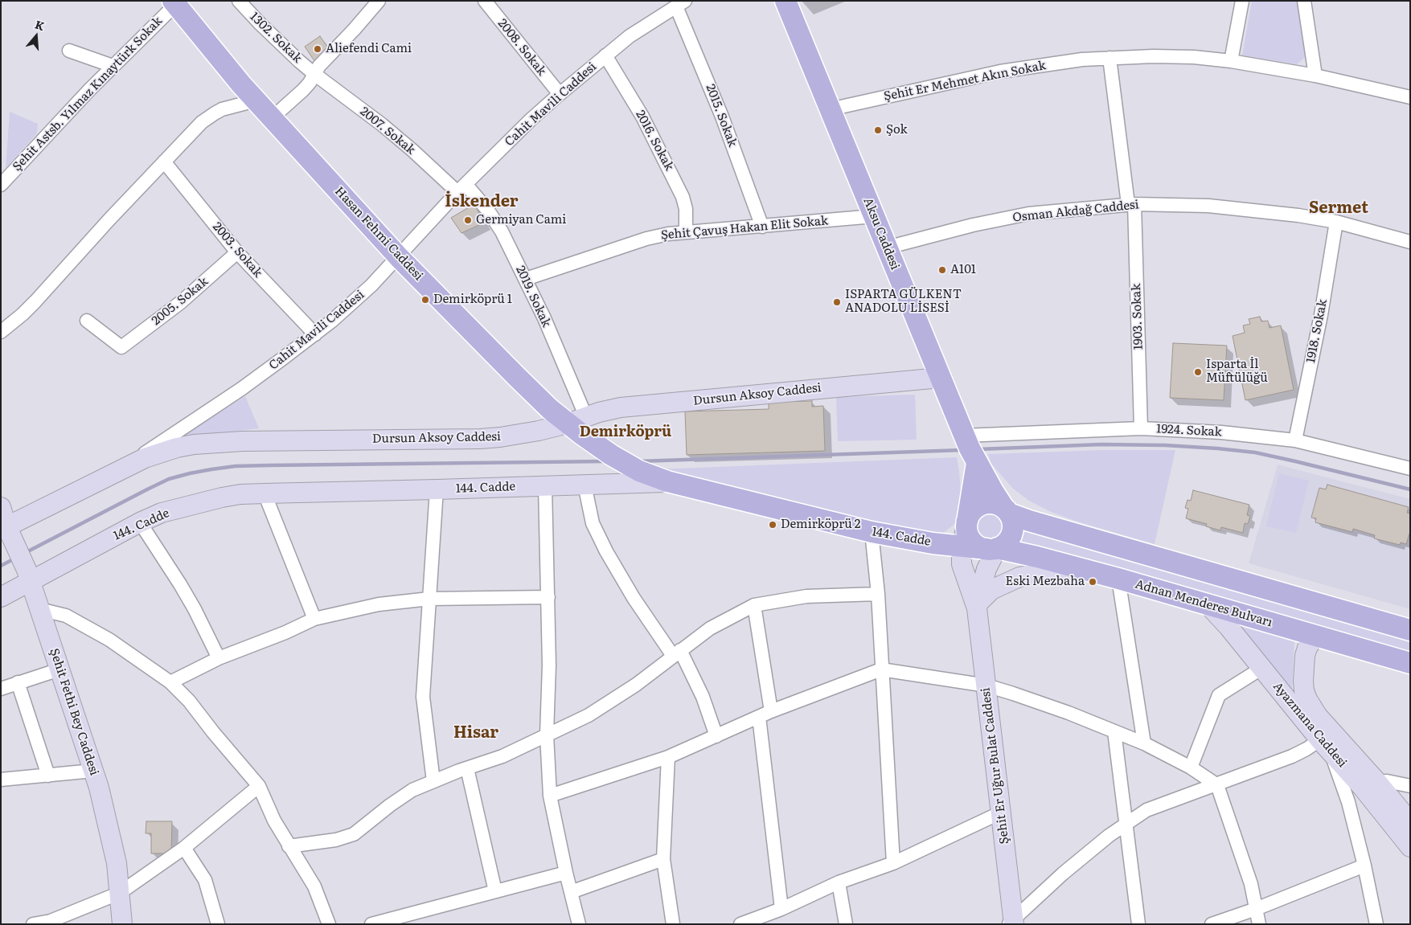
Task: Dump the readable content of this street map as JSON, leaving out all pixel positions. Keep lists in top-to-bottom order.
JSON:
{
  "streets": {
    "main road": [
      "Hasan Fehmi Caddesi",
      "Aksu Caddesi",
      "144. Cadde",
      "Adnan Menderes Bulvarı"
    ],
    "street": [
      "1302. Sokak",
      "2008. Sokak",
      "Şehit Er Mehmet Akın Sokak",
      "Şehit Astsb. Yılmaz Kınaytürk Sokak",
      "Cahit Mavili Caddesi",
      "2015. Sokak",
      "2007. Sokak",
      "2016. Sokak",
      "Osman Akdağ Caddesi",
      "Şehit Çavuş Hakan Elit Sokak",
      "2003. Sokak",
      "2019. Sokak",
      "2005. Sokak",
      "1903. Sokak",
      "1918. Sokak",
      "Dursun Aksoy Caddesi",
      "1924. Sokak",
      "Şehit Fethi Bey Caddesi",
      "Ayazmana Caddesi",
      "Şehit Er Uğur Bulat Caddesi"
    ]
  },
  "crossings": [
    ["1302. Sokak", "2007. Sokak"],
    ["2008. Sokak", "Cahit Mavili Caddesi"],
    ["Şehit Er Mehmet Akın Sokak", "Aksu Caddesi"],
    ["Şehit Er Mehmet Akın Sokak", "1903. Sokak"],
    ["Şehit Astsb. Yılmaz Kınaytürk Sokak", "Hasan Fehmi Caddesi"],
    ["Cahit Mavili Caddesi", "2015. Sokak"],
    ["Cahit Mavili Caddesi", "2007. Sokak"],
    ["Cahit Mavili Caddesi", "2016. Sokak"],
    ["Cahit Mavili Caddesi", "Hasan Fehmi Caddesi"],
    ["Cahit Mavili Caddesi", "2003. Sokak"],
    ["Cahit Mavili Caddesi", "2019. Sokak"],
    ["Cahit Mavili Caddesi", "Dursun Aksoy Caddesi"],
    ["Cahit Mavili Caddesi", "Şehit Fethi Bey Caddesi"],
    ["2015. Sokak", "Şehit Çavuş Hakan Elit Sokak"],
    ["2007. Sokak", "2019. Sokak"],
    ["2016. Sokak", "Şehit Çavuş Hakan Elit Sokak"],
    ["Osman Akdağ Caddesi", "Aksu Caddesi"],
    ["Osman Akdağ Caddesi", "1903. Sokak"],
    ["Osman Akdağ Caddesi", "1918. Sokak"],
    ["Şehit Çavuş Hakan Elit Sokak", "Aksu Caddesi"],
    ["Şehit Çavuş Hakan Elit Sokak", "2019. Sokak"],
    ["Hasan Fehmi Caddesi", "2019. Sokak"],
    ["Hasan Fehmi Caddesi", "Dursun Aksoy Caddesi"],
    ["Hasan Fehmi Caddesi", "144. Cadde"],
    ["Aksu Caddesi", "Dursun Aksoy Caddesi"],
    ["Aksu Caddesi", "1924. Sokak"],
    ["Aksu Caddesi", "144. Cadde"],
    ["Aksu Caddesi", "Adnan Menderes Bulvarı"],
    ["Aksu Caddesi", "Şehit Er Uğur Bulat Caddesi"],
    ["2003. Sokak", "2005. Sokak"],
    ["2019. Sokak", "Dursun Aksoy Caddesi"],
    ["1903. Sokak", "1924. Sokak"],
    ["1918. Sokak", "1924. Sokak"],
    ["144. Cadde", "Adnan Menderes Bulvarı"],
    ["144. Cadde", "Şehit Fethi Bey Caddesi"],
    ["144. Cadde", "Şehit Er Uğur Bulat Caddesi"],
    ["Adnan Menderes Bulvarı", "Ayazmana Caddesi"],
    ["Adnan Menderes Bulvarı", "Şehit Er Uğur Bulat Caddesi"]
  ],
  "districts": [
    "İskender",
    "Sermet",
    "Demirköprü",
    "Hisar"
  ],
  "places": [
    "Aliefendi Cami",
    "Şok",
    "Germiyan Cami",
    "A101",
    "Demirköprü 1",
    "ISPARTA GÜLKENT ANADOLU LİSESİ",
    "Isparta İl Müftülüğü",
    "Demirköprü 2",
    "Eski Mezbaha"
  ],
  "north": "top"
}
